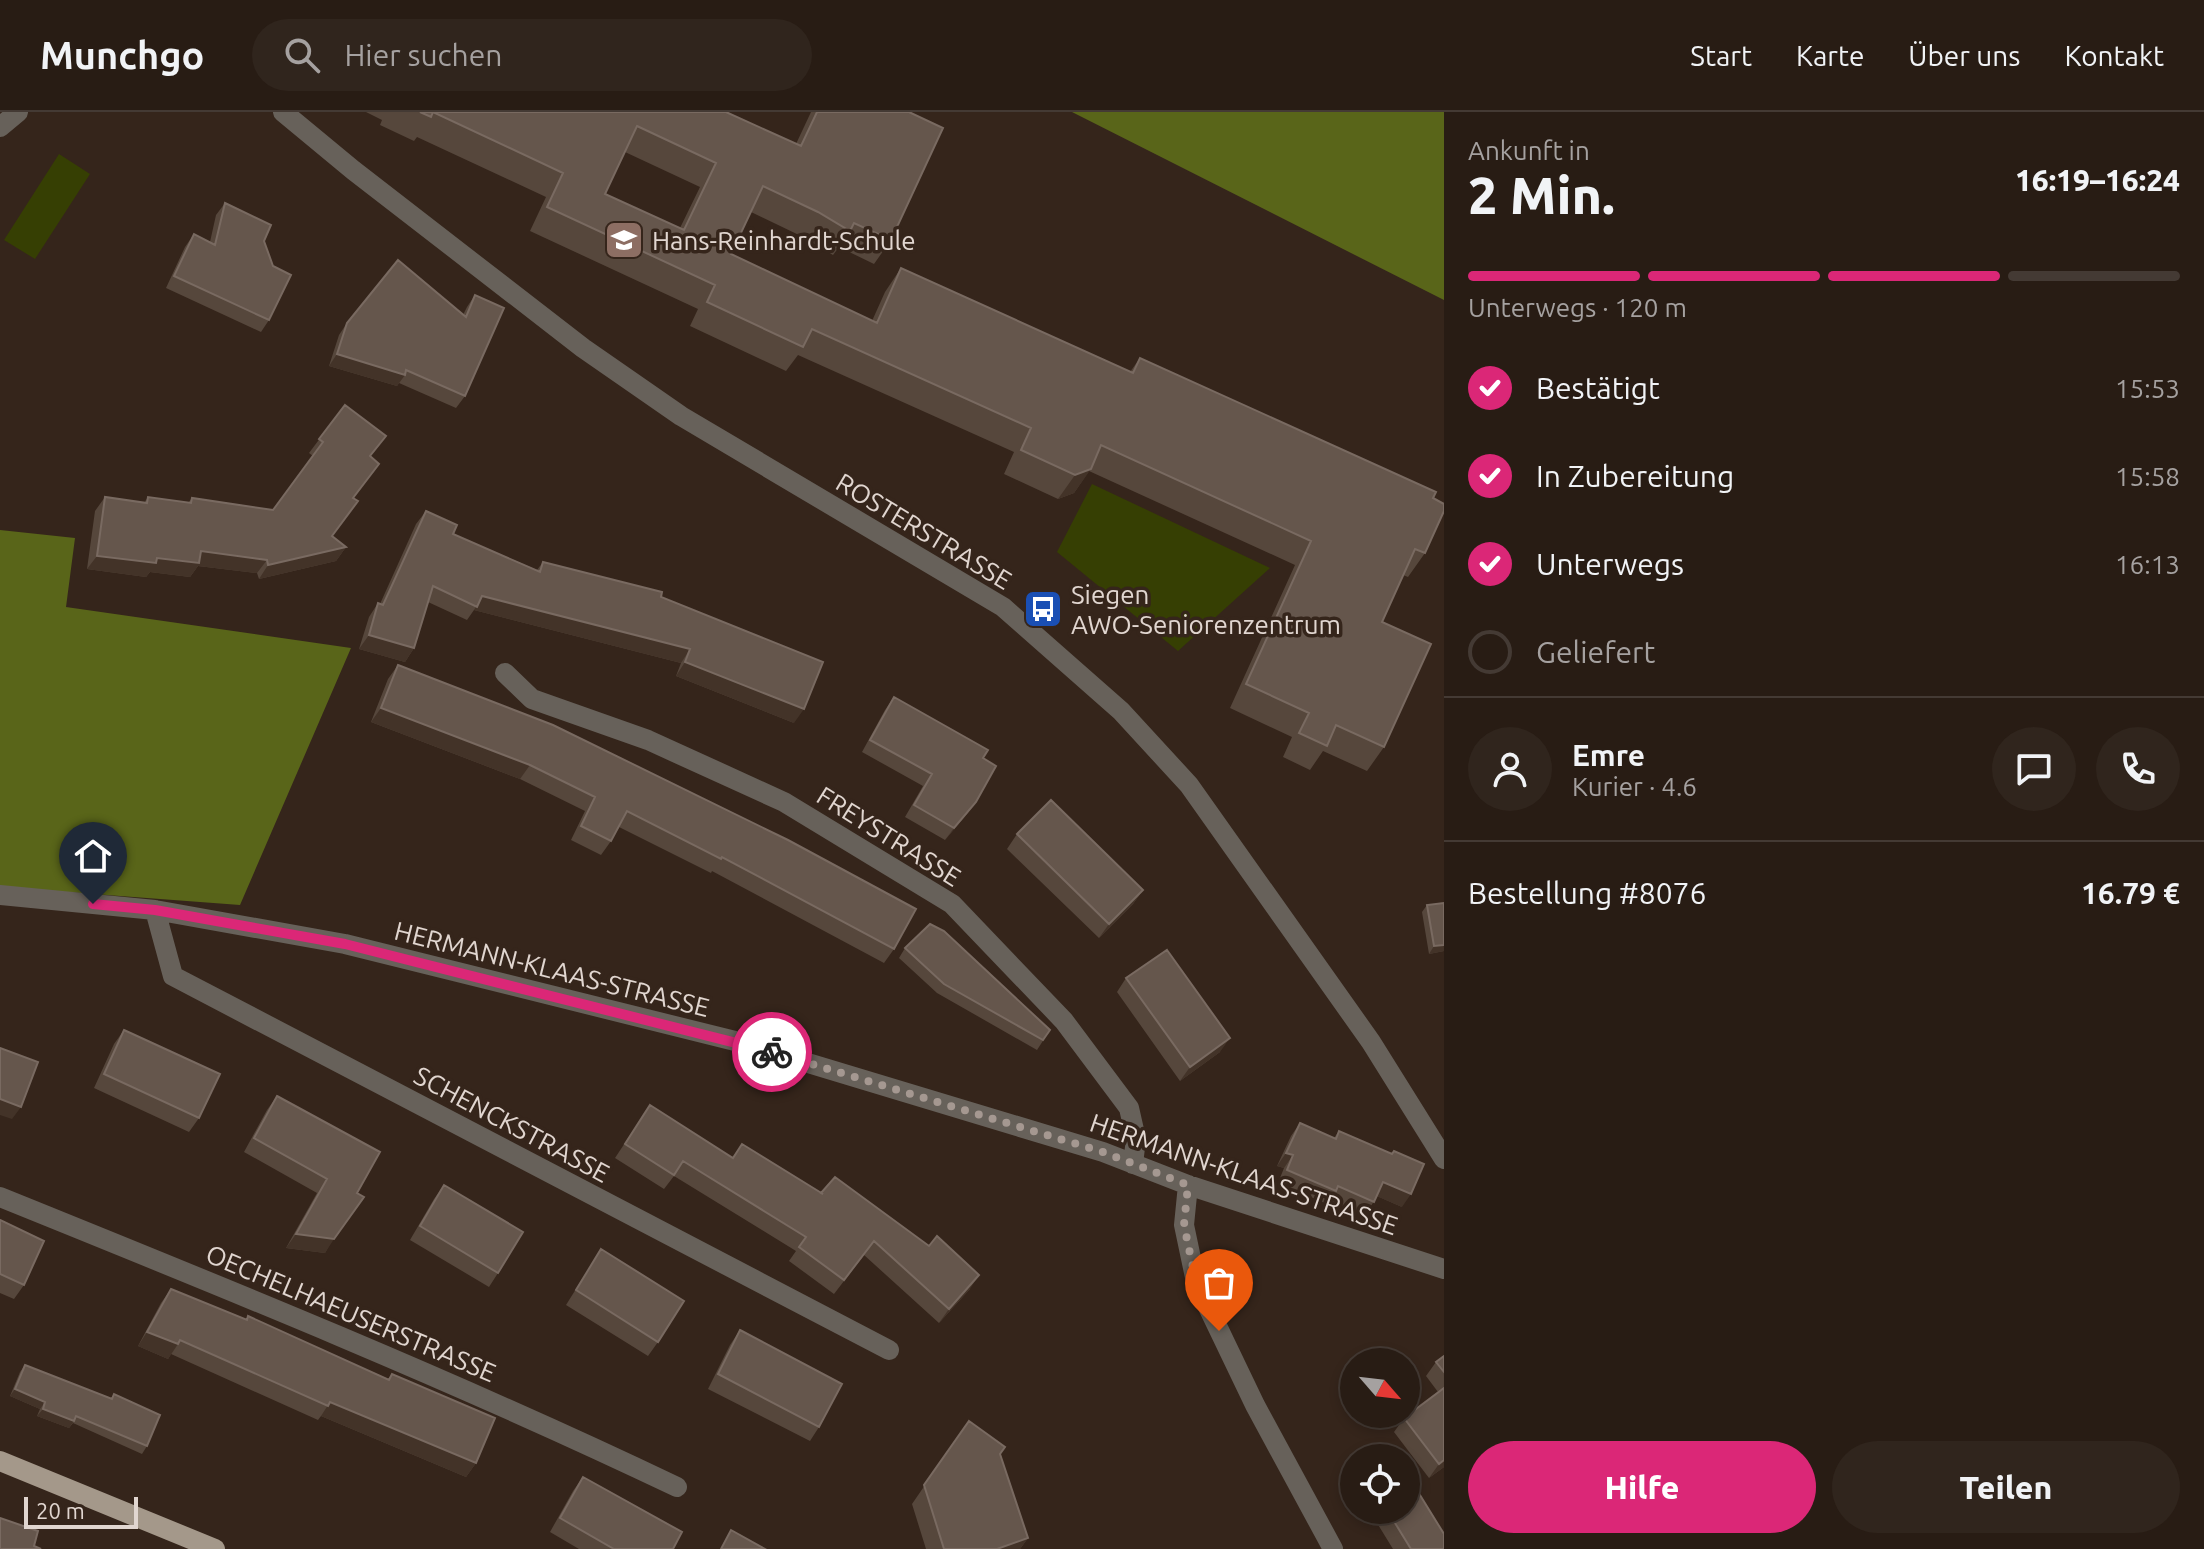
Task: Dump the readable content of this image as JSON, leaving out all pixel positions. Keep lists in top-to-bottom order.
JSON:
{
  "streets": {
    "street": [
      "ROSTERSTRASSE",
      "FREYSTRASSE",
      "HERMANN-KLAAS-STRASSE",
      "SCHENCKSTRASSE",
      "OECHELHAEUSERSTRASSE"
    ]
  },
  "crossings": [
    ["FREYSTRASSE", "HERMANN-KLAAS-STRASSE"],
    ["HERMANN-KLAAS-STRASSE", "SCHENCKSTRASSE"]
  ],
  "places": {
    "school or university": ["Hans-Reinhardt-Schule"],
    "bus stop": ["Siegen AWO-Seniorenzentrum"]
  },
  "scale_bar": "20 m",
  "north": "bottom right",
  "page": {
    "header": "Munchgo",
    "search": "Hier suchen",
    "nav": [
      "Start",
      "Karte",
      "Über uns",
      "Kontakt"
    ],
    "heading": ["2 Min.", "Ankunft in", "16:19–16:24"],
    "panel": [
      "Emre",
      "Kurier · 4.6",
      "Bestellung #8076",
      "16.79 €"
    ],
    "bar": "Unterwegs · 120 m",
    "list": [
      ["Bestätigt", "15:53"],
      ["In Zubereitung", "15:58"],
      ["Unterwegs", "16:13"],
      "Geliefert"
    ],
    "buttons": ["Hilfe", "Teilen"],
    "scale": "20 m"
  }
}
